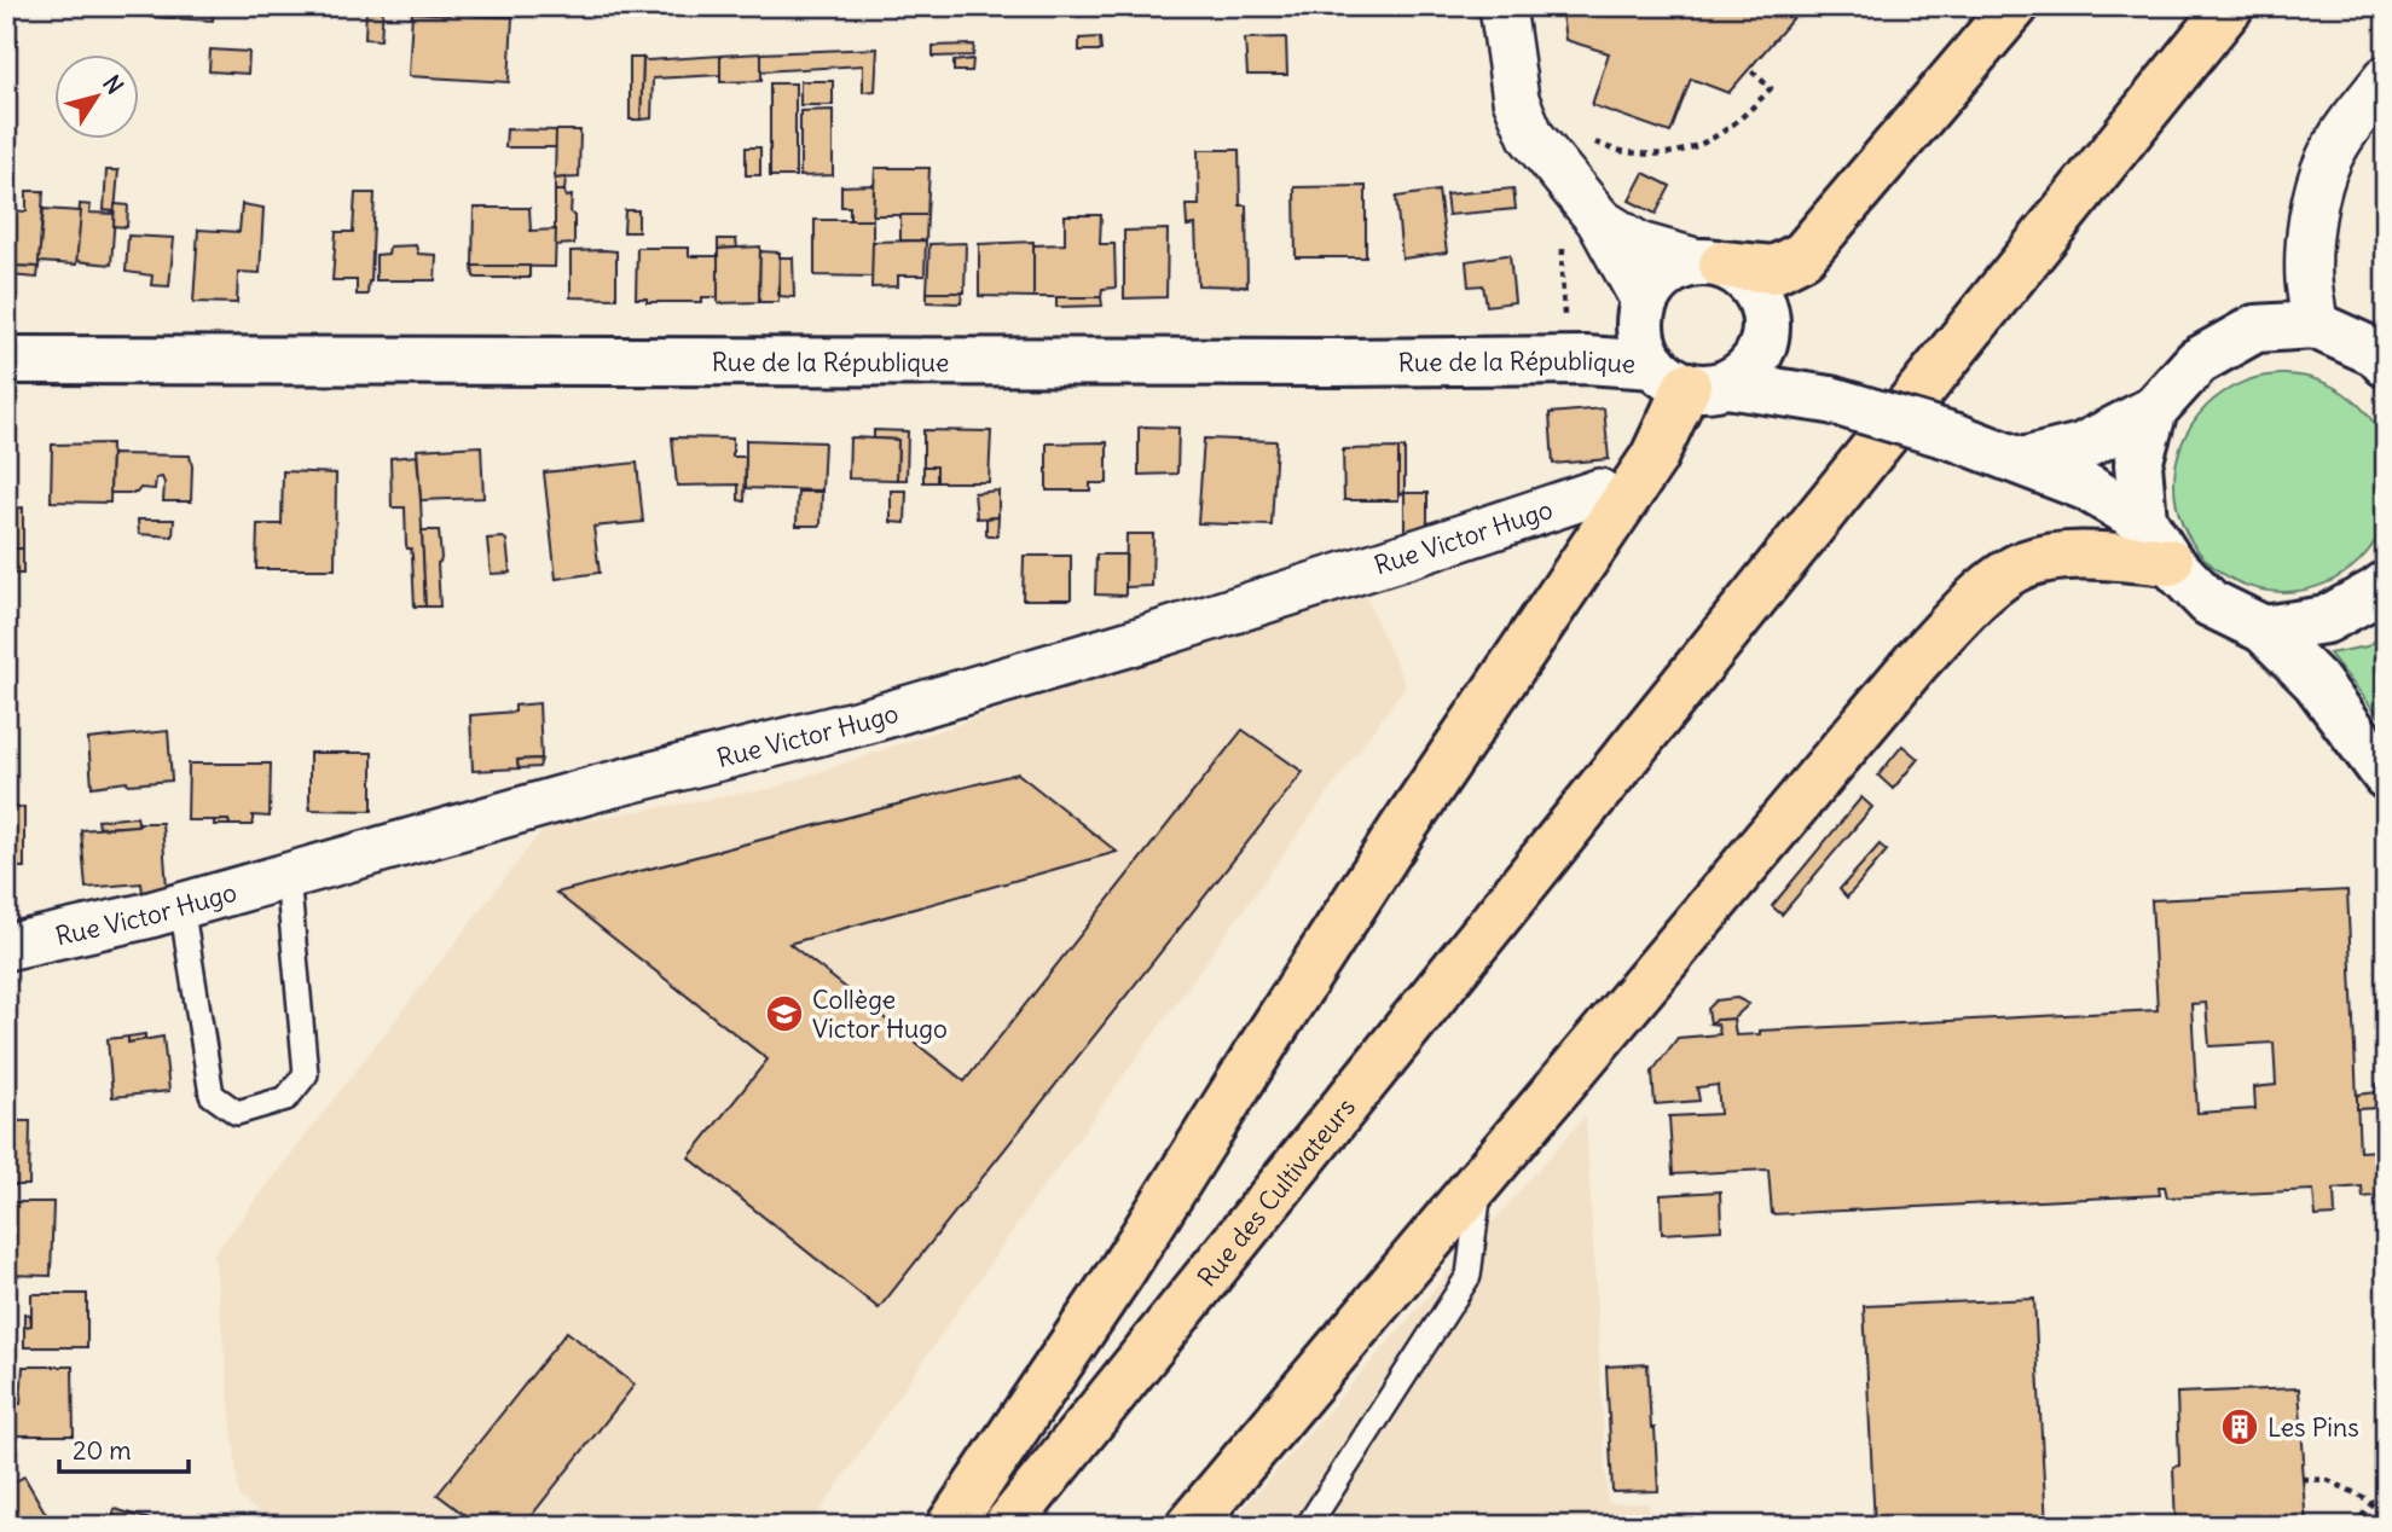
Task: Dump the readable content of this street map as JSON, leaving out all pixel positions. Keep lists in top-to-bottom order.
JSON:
{
  "streets": {
    "main road": ["Rue de la République", "Rue des Cultivateurs"],
    "street": ["Rue Victor Hugo"]
  },
  "places": {
    "school or university": ["Collège Victor Hugo"],
    "building": ["Les Pins"]
  },
  "scale_bar": "20 m",
  "north": "top right"
}
